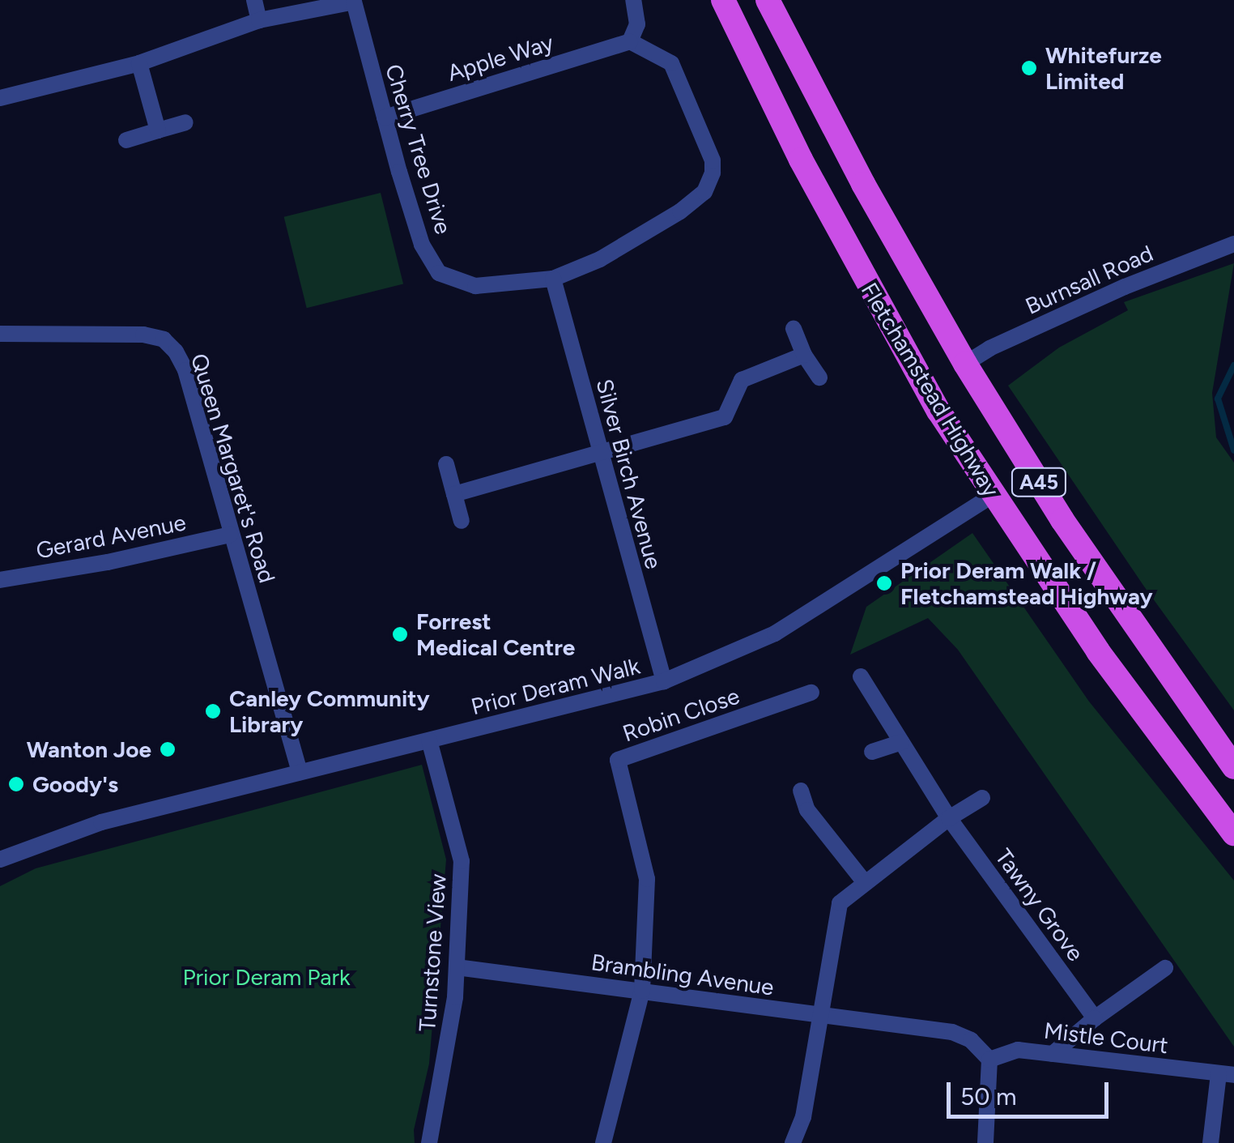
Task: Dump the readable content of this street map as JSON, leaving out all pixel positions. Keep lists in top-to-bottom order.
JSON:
{
  "streets": {
    "highway": ["Fletchamstead Highway", "A45"],
    "street": [
      "Apple Way",
      "Cherry Tree Drive",
      "Burnsall Road",
      "Queen Margaret's Road",
      "Silver Birch Avenue",
      "Gerard Avenue",
      "Prior Deram Walk",
      "Robin Close",
      "Tawny Grove",
      "Turnstone View",
      "Brambling Avenue",
      "Mistle Court"
    ]
  },
  "crossings": [
    ["Apple Way", "Cherry Tree Drive"],
    ["Cherry Tree Drive", "Silver Birch Avenue"],
    ["Burnsall Road", "Fletchamstead Highway"],
    ["Fletchamstead Highway", "Prior Deram Walk"],
    ["Queen Margaret's Road", "Gerard Avenue"],
    ["Queen Margaret's Road", "Prior Deram Walk"],
    ["Silver Birch Avenue", "Prior Deram Walk"],
    ["Prior Deram Walk", "Turnstone View"],
    ["Robin Close", "Brambling Avenue"],
    ["Turnstone View", "Brambling Avenue"],
    ["Brambling Avenue", "Mistle Court"]
  ],
  "parks": ["Prior Deram Park"],
  "places": [
    "Whitefurze Limited",
    "Prior Deram Walk / Fletchamstead Highway",
    "Forrest Medical Centre",
    "Canley Community Library",
    "Wanton Joe",
    "Goody's"
  ],
  "scale_bar": "50 m"
}
